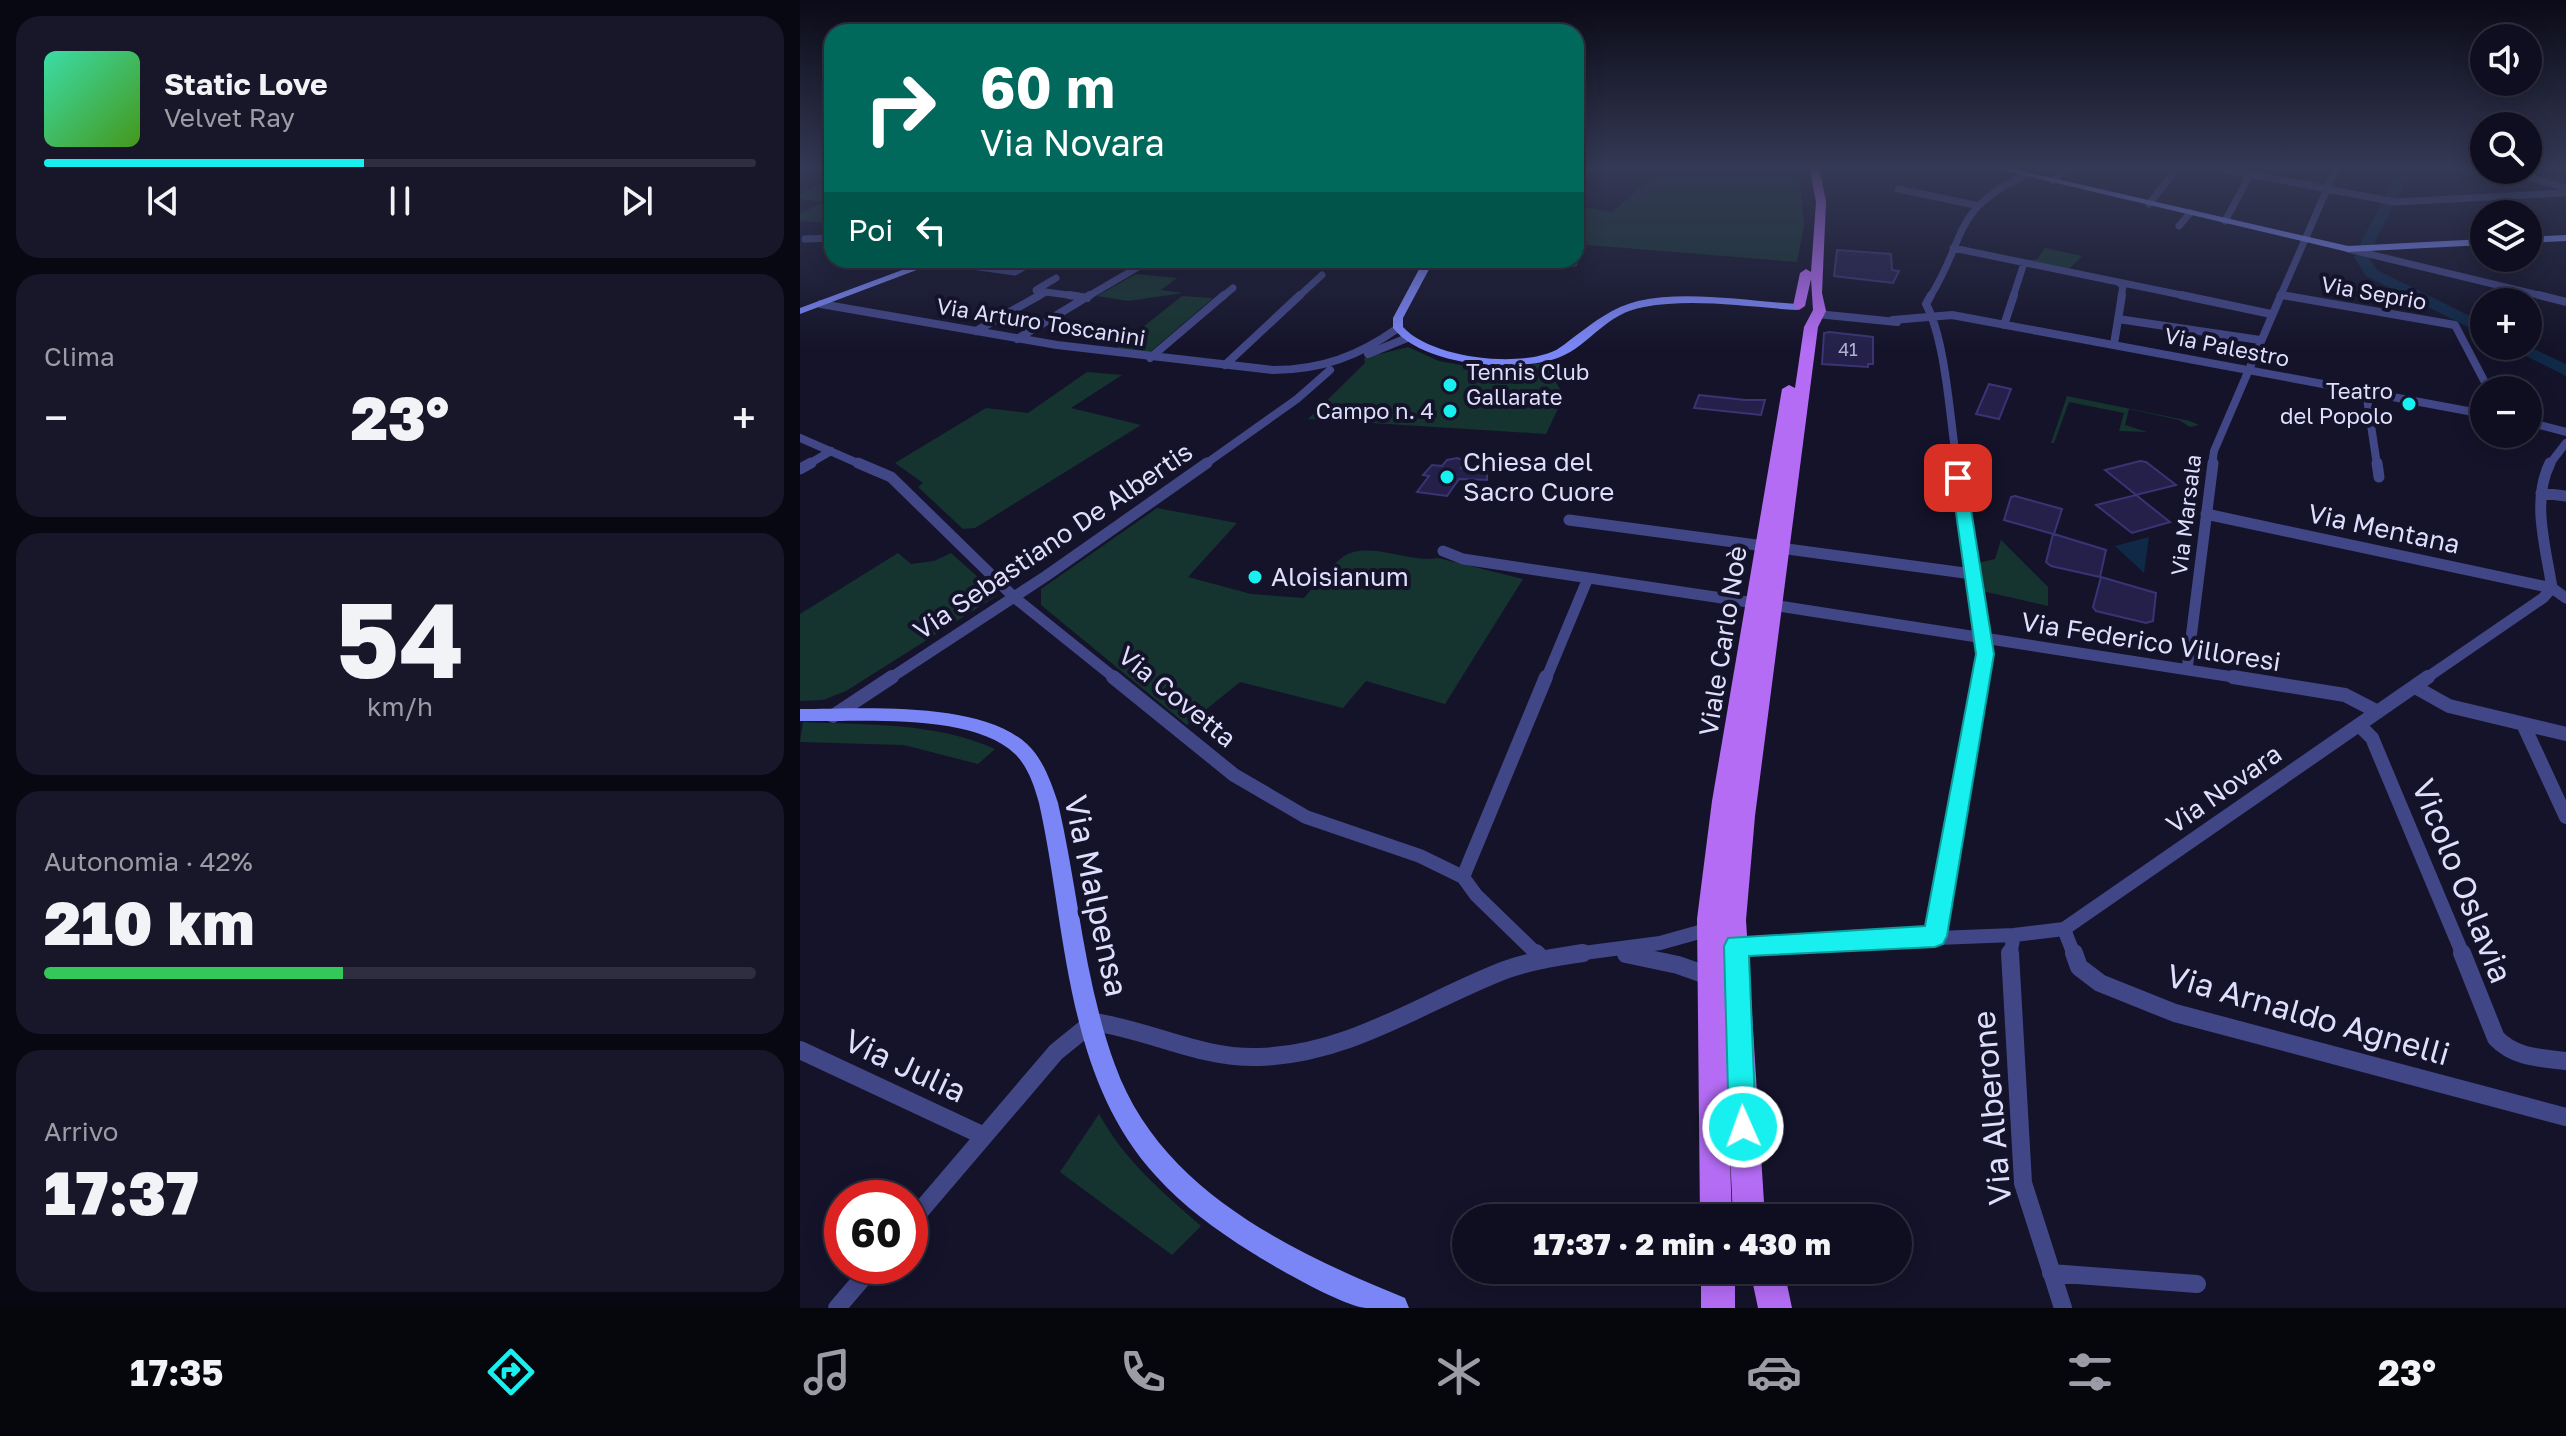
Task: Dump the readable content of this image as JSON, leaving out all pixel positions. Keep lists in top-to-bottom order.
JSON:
{
  "streets": {
    "main road": ["Viale Carlo Noè"],
    "street": [
      "Via Seprio",
      "Via Arturo Toscanini",
      "Via Palestro",
      "Via Marsala",
      "Via Mentana",
      "Via Sebastiano De Albertis",
      "Via Federico Villoresi",
      "Via Covetta",
      "Via Novara",
      "Vicolo Oslavia",
      "Via Malpensa",
      "Via Arnaldo Agnelli",
      "Via Julia",
      "Via Alberone"
    ]
  },
  "crossings": [
    ["Via Seprio", "Via Marsala"],
    ["Via Arturo Toscanini", "Via Sebastiano De Albertis"],
    ["Via Palestro", "Via Marsala"],
    ["Via Palestro", "Viale Carlo Noè"],
    ["Via Marsala", "Via Mentana"],
    ["Via Marsala", "Via Federico Villoresi"],
    ["Via Mentana", "Via Novara"],
    ["Via Sebastiano De Albertis", "Via Covetta"],
    ["Via Sebastiano De Albertis", "Via Malpensa"],
    ["Viale Carlo Noè", "Via Federico Villoresi"],
    ["Viale Carlo Noè", "Via Novara"],
    ["Via Federico Villoresi", "Via Novara"],
    ["Via Covetta", "Via Malpensa"],
    ["Via Novara", "Vicolo Oslavia"],
    ["Via Novara", "Via Arnaldo Agnelli"],
    ["Via Novara", "Via Alberone"]
  ],
  "places": [
    "Tennis Club Gallarate",
    "Teatro del Popolo",
    "Campo n. 4",
    "Chiesa del Sacro Cuore",
    "Aloisianum"
  ],
  "house_numbers": ["41"],
  "page": {
    "map_buttons": ["+", "−"],
    "turn": ["60 m", "Via Novara"],
    "song": ["Static Love", "Velvet Ray"],
    "then": "Poi",
    "tile": [
      "Clima",
      ["54", "km/h"],
      ["Autonomia · 42%", "210 km"],
      ["Arrivo", "17:37"]
    ],
    "heat": ["−", "23°", "+"],
    "limit": "60",
    "trip": "17:37 · 2 min · 430 m",
    "tabs": ["17:35", "23°"]
  }
}
